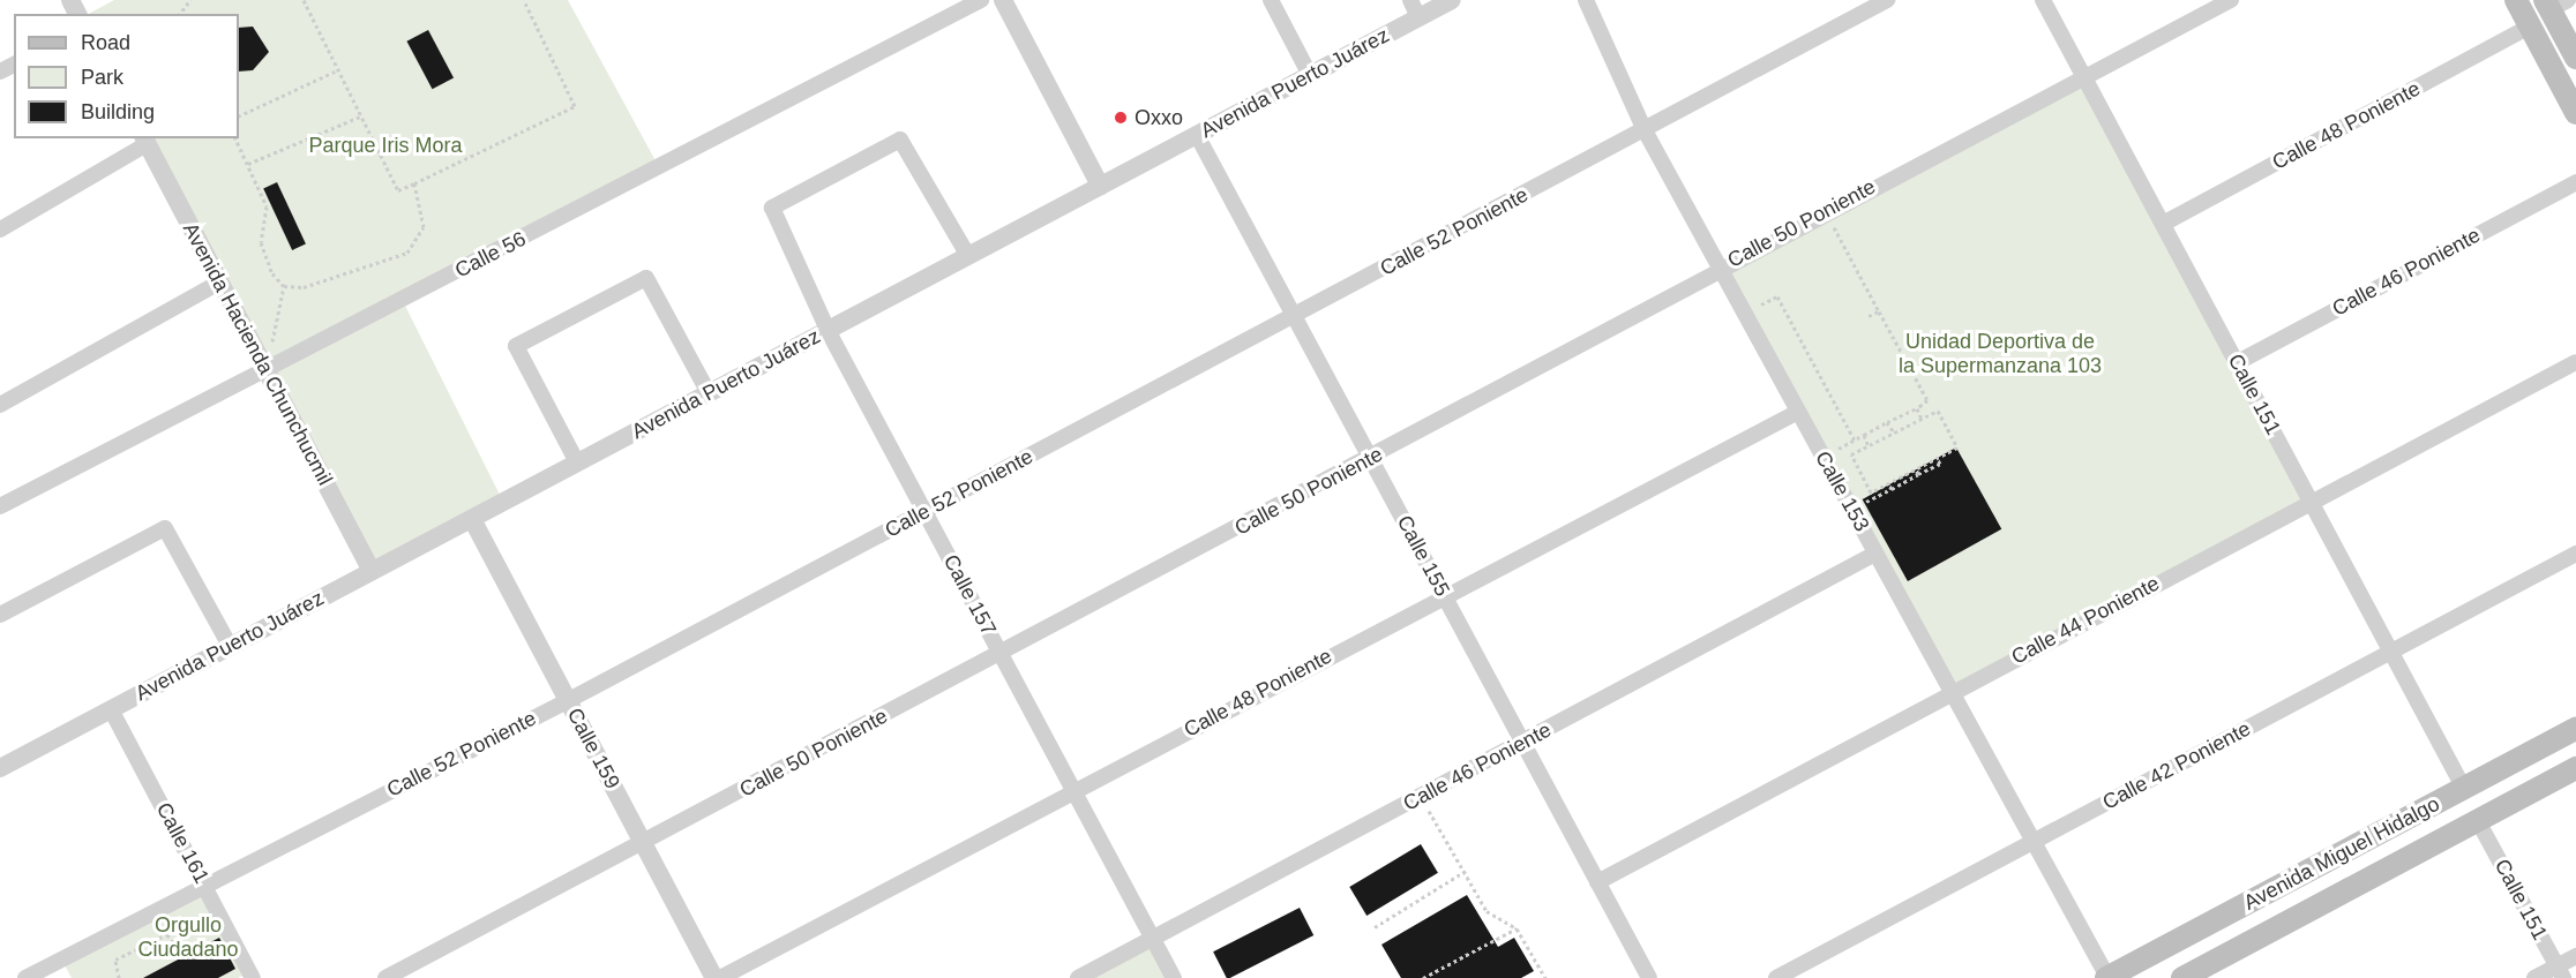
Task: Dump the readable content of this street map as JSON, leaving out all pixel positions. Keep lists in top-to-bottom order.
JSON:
{
  "streets": {
    "main road": ["Avenida Miguel Hidalgo"],
    "street": [
      "Avenida Puerto Juárez",
      "Calle 48 Poniente",
      "Calle 50 Poniente",
      "Calle 52 Poniente",
      "Calle 56",
      "Calle 46 Poniente",
      "Avenida Hacienda Chunchucmil",
      "Calle 151",
      "Calle 153",
      "Calle 155",
      "Calle 157",
      "Calle 44 Poniente",
      "Calle 159",
      "Calle 42 Poniente",
      "Calle 161"
    ]
  },
  "crossings": [
    ["Avenida Puerto Juárez", "Avenida Hacienda Chunchucmil"],
    ["Avenida Puerto Juárez", "Calle 155"],
    ["Avenida Puerto Juárez", "Calle 157"],
    ["Avenida Puerto Juárez", "Calle 159"],
    ["Avenida Puerto Juárez", "Calle 161"],
    ["Calle 48 Poniente", "Calle 151"],
    ["Calle 48 Poniente", "Calle 153"],
    ["Calle 48 Poniente", "Calle 155"],
    ["Calle 48 Poniente", "Calle 157"],
    ["Calle 48 Poniente", "Calle 159"],
    ["Calle 50 Poniente", "Calle 151"],
    ["Calle 50 Poniente", "Calle 153"],
    ["Calle 50 Poniente", "Calle 155"],
    ["Calle 50 Poniente", "Calle 157"],
    ["Calle 50 Poniente", "Calle 159"],
    ["Calle 52 Poniente", "Calle 153"],
    ["Calle 52 Poniente", "Calle 155"],
    ["Calle 52 Poniente", "Calle 157"],
    ["Calle 52 Poniente", "Calle 159"],
    ["Calle 52 Poniente", "Calle 161"],
    ["Calle 56", "Avenida Hacienda Chunchucmil"],
    ["Calle 46 Poniente", "Calle 151"],
    ["Calle 46 Poniente", "Calle 153"],
    ["Calle 46 Poniente", "Calle 155"],
    ["Calle 46 Poniente", "Calle 157"],
    ["Calle 151", "Calle 44 Poniente"],
    ["Calle 151", "Calle 42 Poniente"],
    ["Calle 151", "Avenida Miguel Hidalgo"],
    ["Calle 153", "Calle 44 Poniente"],
    ["Calle 153", "Calle 42 Poniente"],
    ["Calle 153", "Avenida Miguel Hidalgo"],
    ["Calle 155", "Calle 44 Poniente"]
  ],
  "parks": ["Parque Iris Mora", "Unidad Deportiva de la Supermanzana 103", "Orgullo Ciudadano"],
  "places": ["Oxxo"],
  "legend": ["Road", "Park", "Building"]
}
